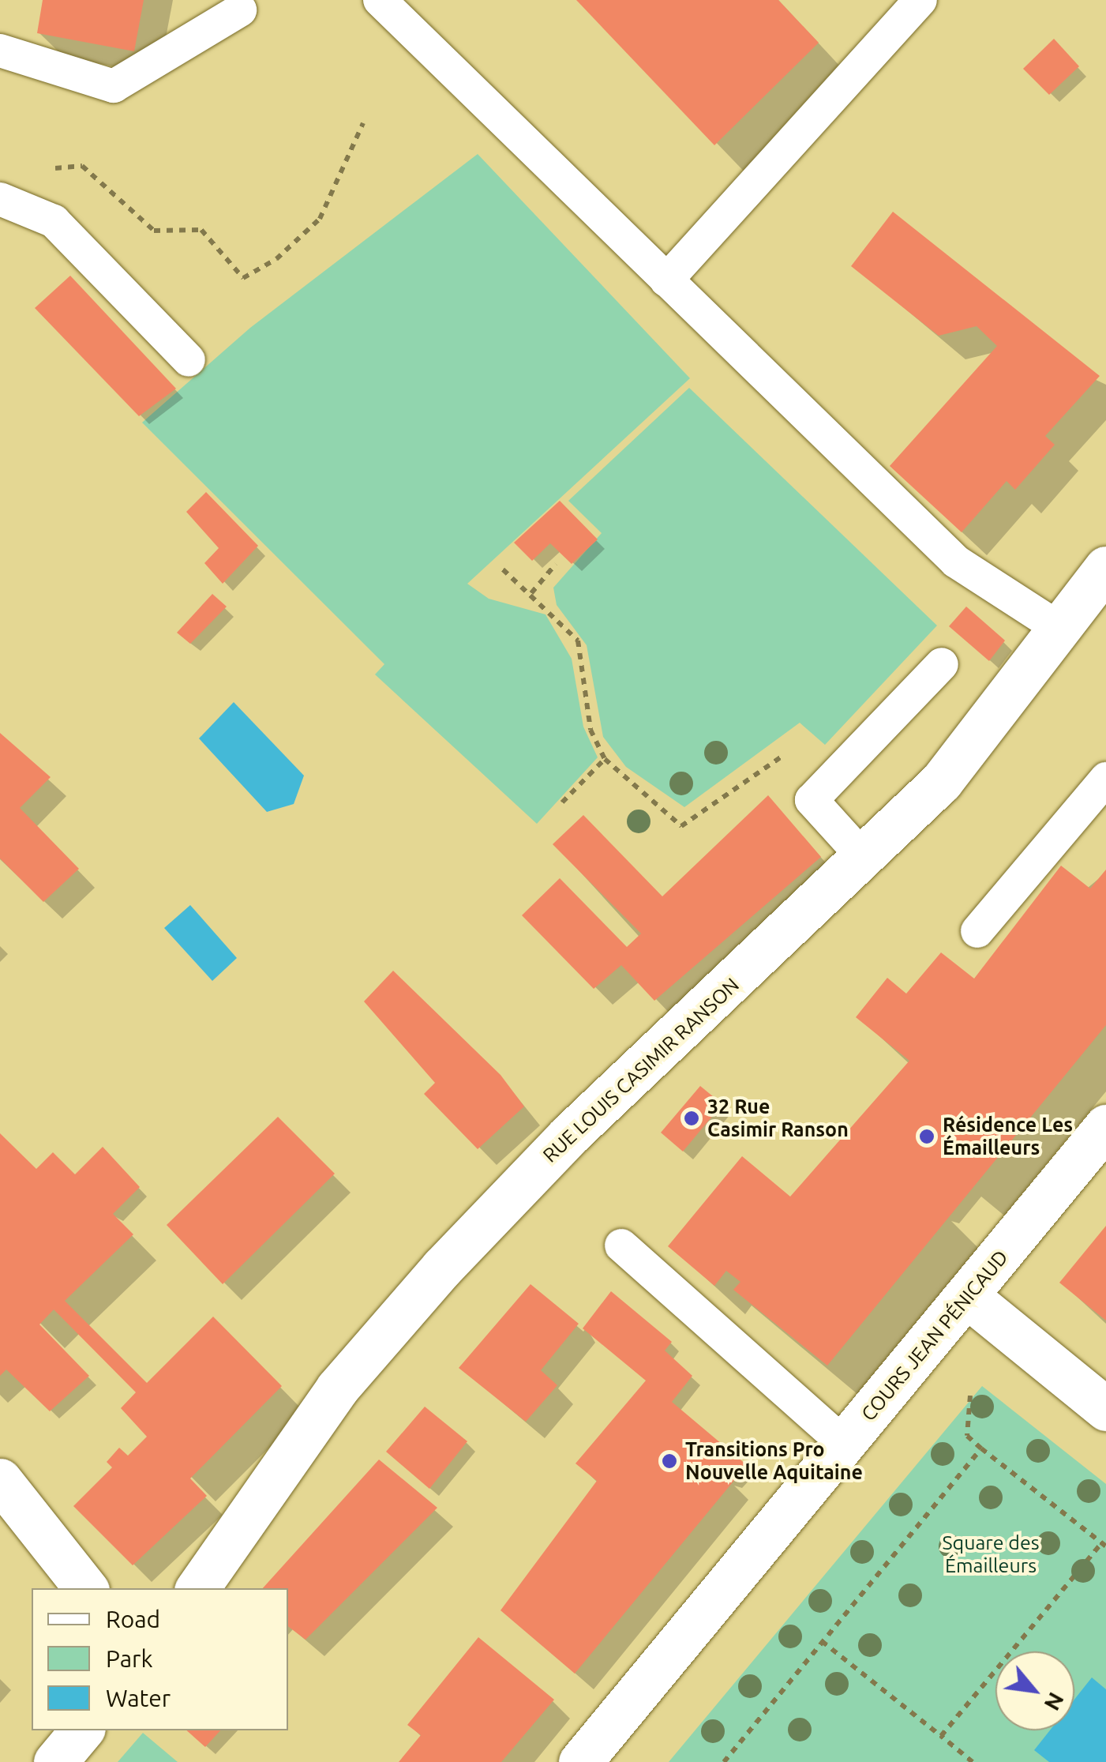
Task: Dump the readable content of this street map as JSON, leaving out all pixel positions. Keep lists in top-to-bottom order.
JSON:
{
  "streets": {
    "street": ["RUE LOUIS CASIMIR RANSON", "COURS JEAN PÉNICAUD"]
  },
  "parks": ["Square des Émailleurs"],
  "places": ["32 Rue Casimir Ranson", "Résidence Les Émailleurs", "Transitions Pro Nouvelle Aquitaine"],
  "legend": ["Road", "Park", "Water"],
  "north": "bottom right"
}
